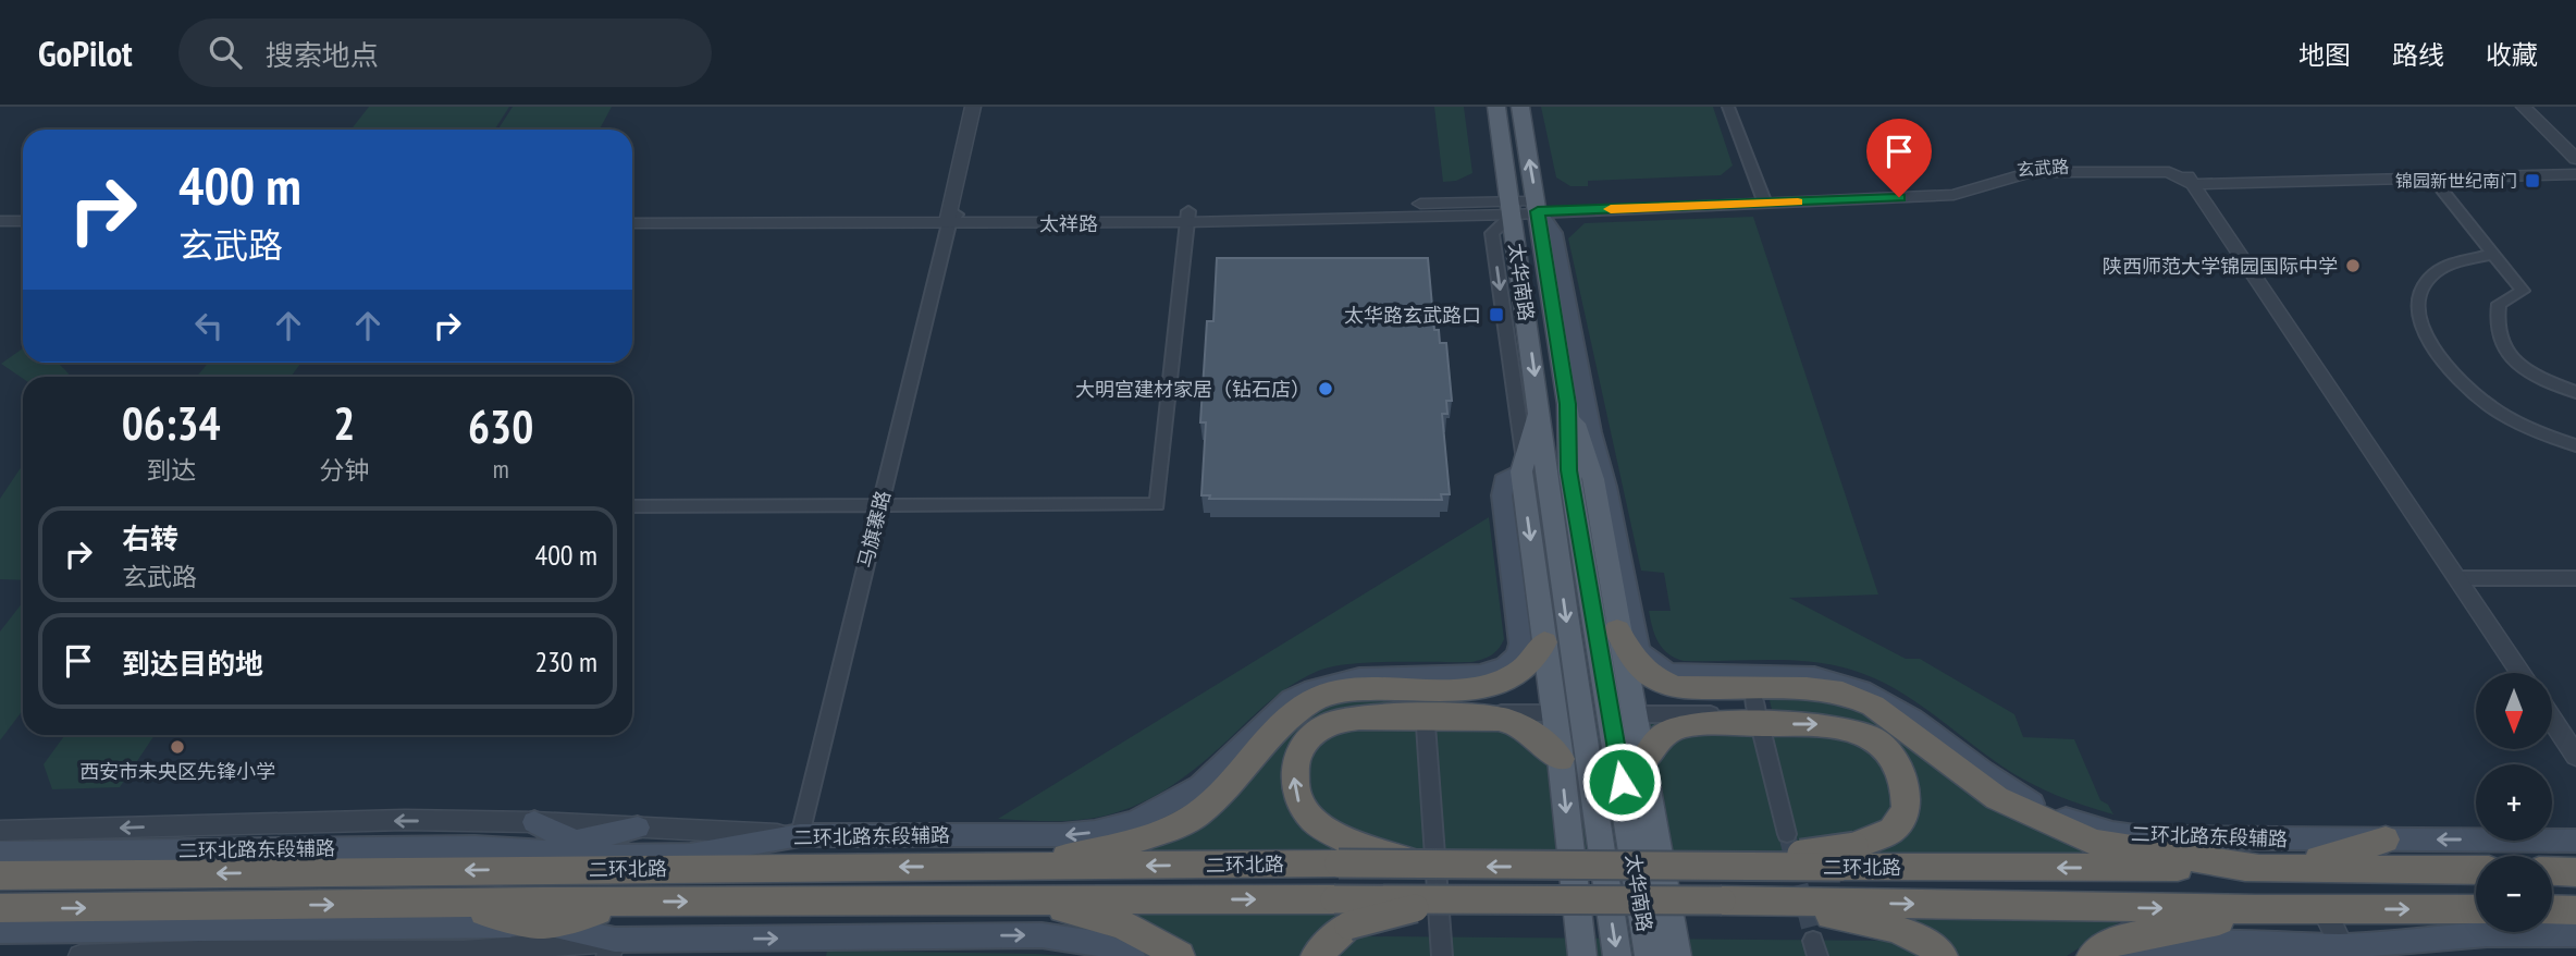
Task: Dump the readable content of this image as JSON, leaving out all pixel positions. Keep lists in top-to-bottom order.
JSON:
{
  "streets": {
    "highway": ["二环北路"],
    "main road": ["太华南路", "二环北路东段辅路"],
    "street": ["玄武路", "太祥路", "马旗寨路"]
  },
  "crossings": [
    ["玄武路", "太祥路"],
    ["玄武路", "太华南路"],
    ["玄武路", "二环北路东段辅路"],
    ["太祥路", "太华南路"],
    ["太祥路", "马旗寨路"],
    ["太华南路", "二环北路东段辅路"],
    ["马旗寨路", "二环北路东段辅路"]
  ],
  "places": {
    "transit": ["锦园新世纪南门", "太华路玄武路口"],
    "other": ["陕西师范大学锦园国际中学", "大明宫建材家居（钻石店）", "西安市未央区先锋小学"]
  },
  "north": "bottom",
  "page": {
    "header": "GoPilot",
    "search": "搜索地点",
    "nav": ["地图", "路线", "收藏"],
    "turn": ["400 m", "玄武路"],
    "eta": [
      "06:34",
      "到达",
      "2",
      "分钟",
      "630",
      "m"
    ],
    "list": [
      {
        "name": "右转",
        "note": "玄武路",
        "value": "400 m"
      },
      {
        "name": "到达目的地",
        "value": "230 m"
      }
    ],
    "map_buttons": ["+", "−"]
  }
}
